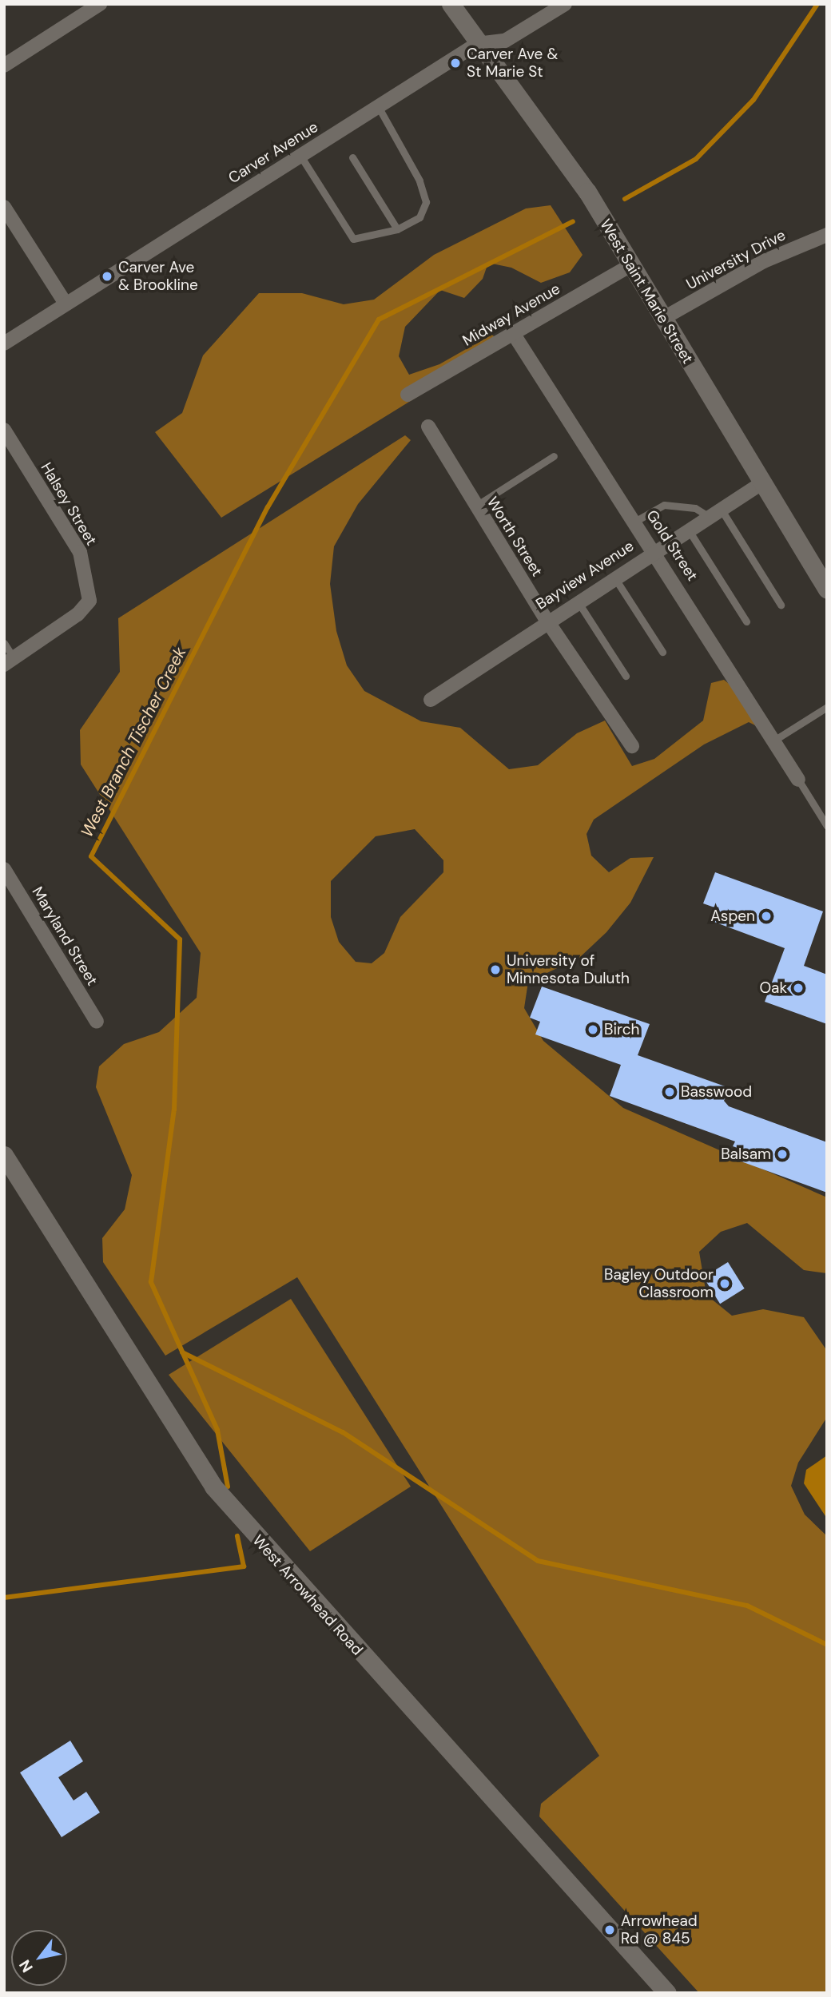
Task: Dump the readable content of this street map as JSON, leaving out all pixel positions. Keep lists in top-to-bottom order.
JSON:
{
  "streets": {
    "street": [
      "Carver Avenue",
      "University Drive",
      "West Saint Marie Street",
      "Midway Avenue",
      "Halsey Street",
      "Worth Street",
      "Gold Street",
      "Bayview Avenue",
      "Maryland Street",
      "West Arrowhead Road"
    ]
  },
  "crossings": [
    ["Carver Avenue", "West Saint Marie Street"],
    ["University Drive", "West Saint Marie Street"],
    ["West Saint Marie Street", "Midway Avenue"],
    ["West Saint Marie Street", "Bayview Avenue"],
    ["Midway Avenue", "Gold Street"],
    ["Worth Street", "Bayview Avenue"],
    ["Gold Street", "Bayview Avenue"]
  ],
  "water": ["West Branch Tischer Creek"],
  "places": [
    "Carver Ave & St Marie St",
    "Carver Ave & Brookline",
    "Aspen",
    "University of Minnesota Duluth",
    "Oak",
    "Birch",
    "Basswood",
    "Balsam",
    "Bagley Outdoor Classroom",
    "Arrowhead Rd @ 845"
  ],
  "north": "bottom left"
}
